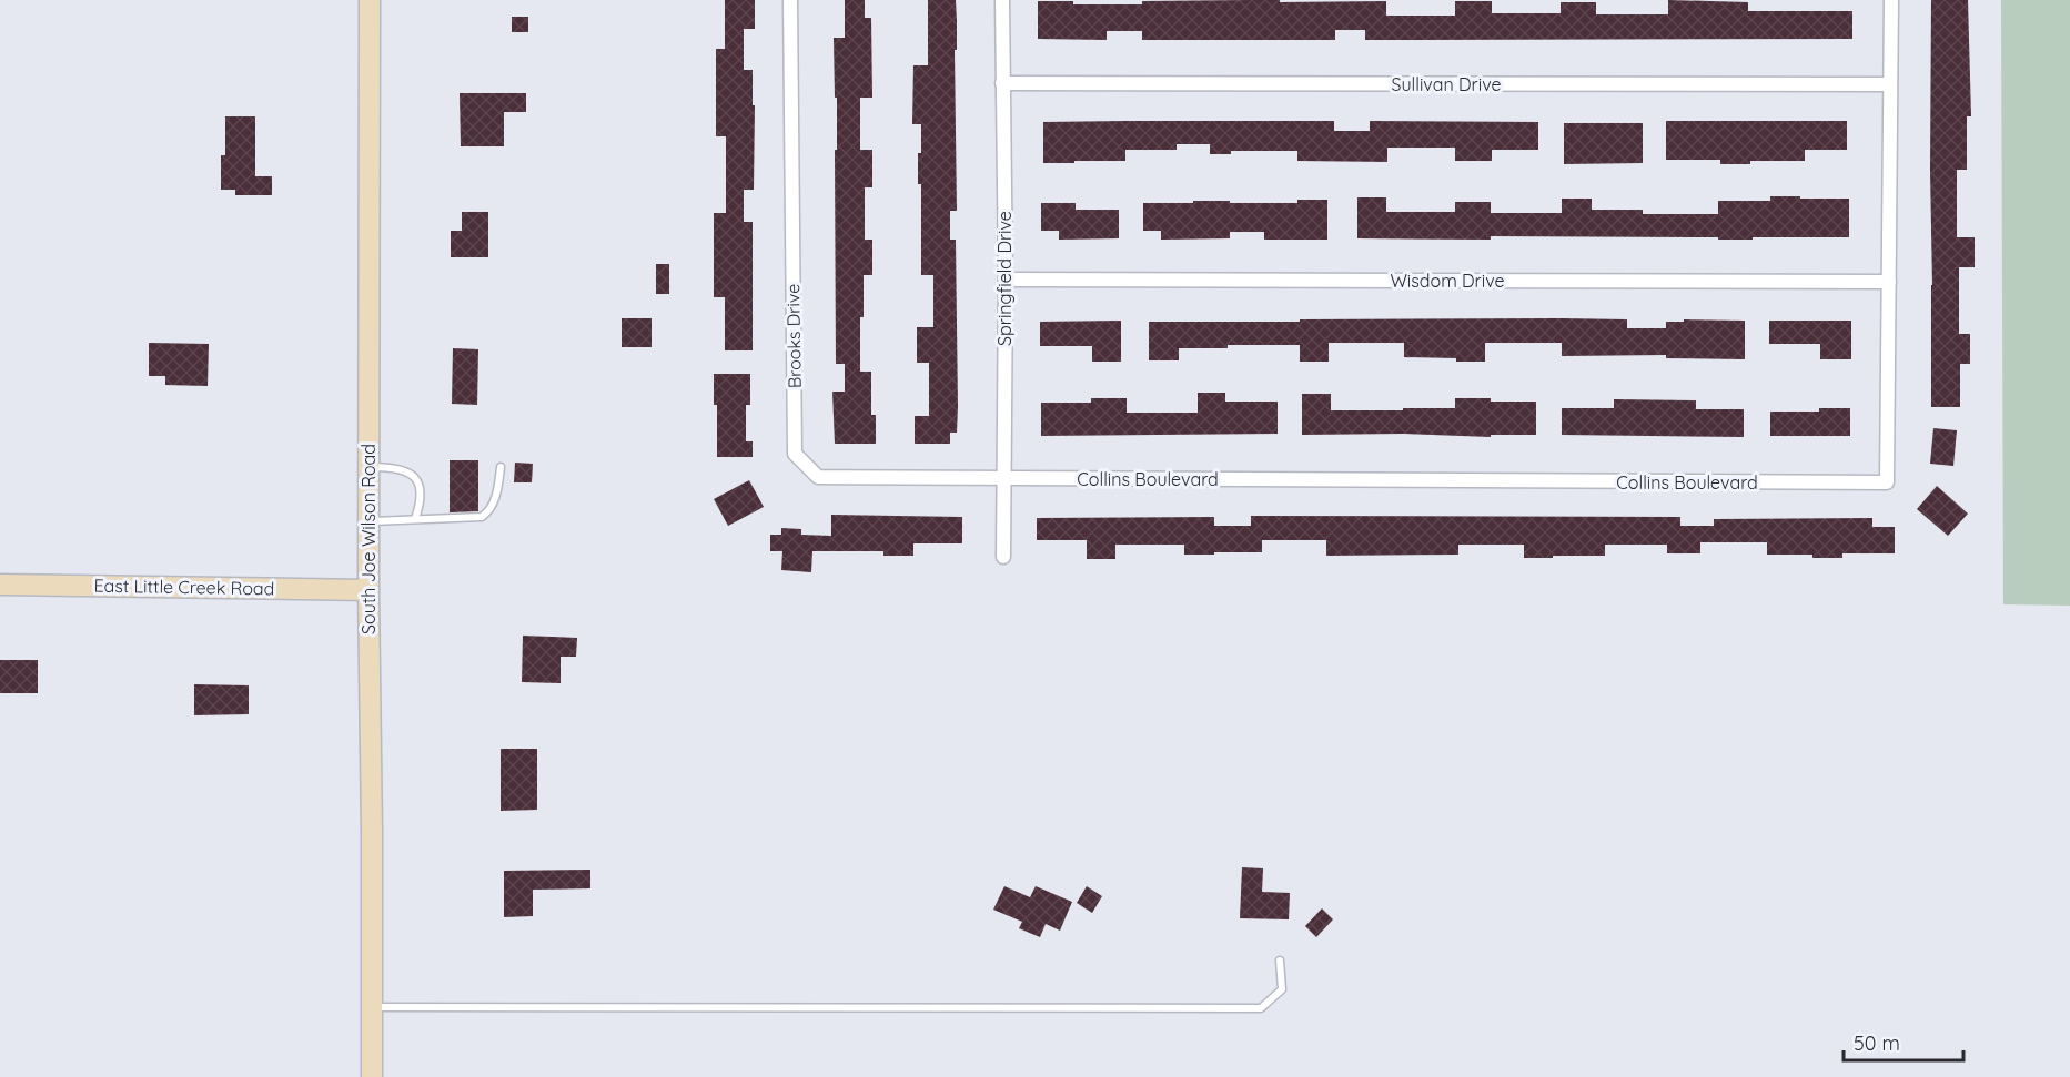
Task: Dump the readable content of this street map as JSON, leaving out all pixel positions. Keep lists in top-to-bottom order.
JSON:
{
  "streets": {
    "street": [
      "Sullivan Drive",
      "Springfield Drive",
      "Wisdom Drive",
      "Brooks Drive",
      "Collins Boulevard",
      "South Joe Wilson Road",
      "East Little Creek Road"
    ]
  },
  "crossings": [
    ["Sullivan Drive", "Springfield Drive"],
    ["Sullivan Drive", "Collins Boulevard"],
    ["Springfield Drive", "Wisdom Drive"],
    ["Springfield Drive", "Brooks Drive"],
    ["Springfield Drive", "Collins Boulevard"],
    ["Wisdom Drive", "Collins Boulevard"],
    ["Brooks Drive", "Collins Boulevard"],
    ["South Joe Wilson Road", "East Little Creek Road"]
  ],
  "scale_bar": "50 m"
}
